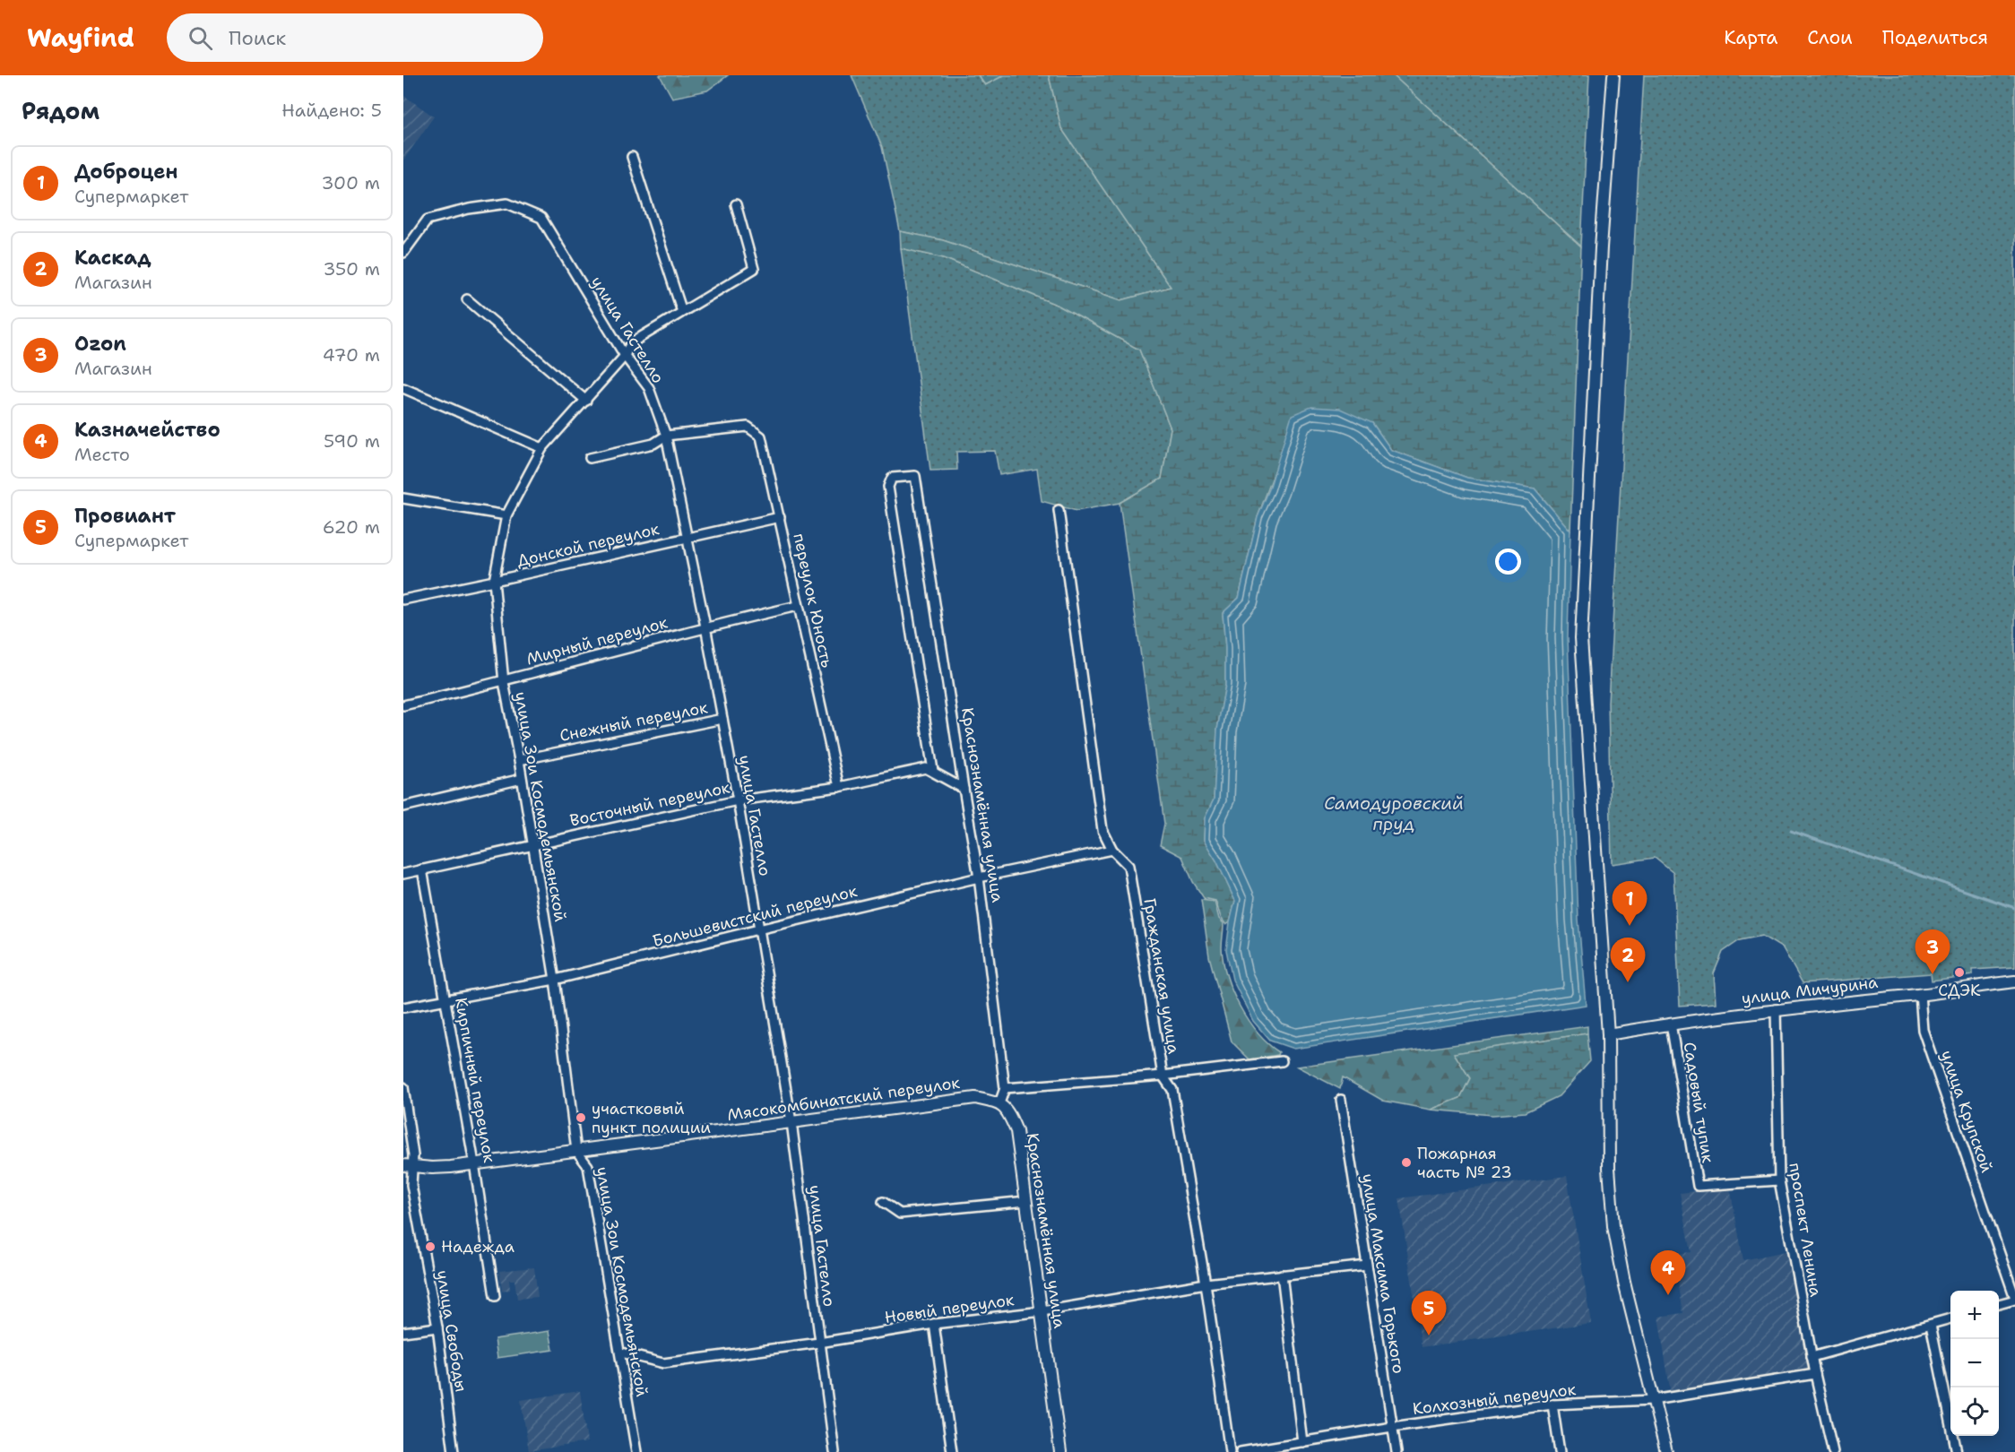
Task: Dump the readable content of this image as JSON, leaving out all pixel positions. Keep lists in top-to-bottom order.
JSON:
{
  "streets": {
    "main road": ["Краснознамённая улица", "улица Мичурина", "Мясокомбинатский переулок"],
    "street": [
      "улица Гастелло",
      "Донской переулок",
      "переулок Юность",
      "Мирный переулок",
      "Снежный переулок",
      "Восточный переулок",
      "улица Зои Космодемьянской",
      "Большевистский переулок",
      "Гражданская улица",
      "Кирпичный переулок",
      "Садовый тупик",
      "улица Крупской",
      "проспект Ленина",
      "улица Максима Горького",
      "Новый переулок",
      "улица Свободы",
      "Колхозный переулок"
    ]
  },
  "crossings": [
    ["улица Гастелло", "Донской переулок"],
    ["улица Гастелло", "переулок Юность"],
    ["улица Гастелло", "Мирный переулок"],
    ["улица Гастелло", "Снежный переулок"],
    ["улица Гастелло", "Восточный переулок"],
    ["улица Гастелло", "улица Зои Космодемьянской"],
    ["улица Гастелло", "Большевистский переулок"],
    ["улица Гастелло", "Мясокомбинатский переулок"],
    ["улица Гастелло", "Новый переулок"],
    ["Донской переулок", "переулок Юность"],
    ["Донской переулок", "улица Зои Космодемьянской"],
    ["переулок Юность", "Мирный переулок"],
    ["переулок Юность", "Восточный переулок"],
    ["Мирный переулок", "улица Зои Космодемьянской"],
    ["Снежный переулок", "улица Зои Космодемьянской"],
    ["Восточный переулок", "Краснознамённая улица"],
    ["Восточный переулок", "улица Зои Космодемьянской"],
    ["Восточный переулок", "Кирпичный переулок"],
    ["Краснознамённая улица", "Большевистский переулок"],
    ["Краснознамённая улица", "Мясокомбинатский переулок"],
    ["Краснознамённая улица", "Новый переулок"],
    ["улица Зои Космодемьянской", "Большевистский переулок"],
    ["улица Зои Космодемьянской", "Мясокомбинатский переулок"],
    ["улица Зои Космодемьянской", "Новый переулок"],
    ["Большевистский переулок", "Гражданская улица"],
    ["Большевистский переулок", "Кирпичный переулок"],
    ["Гражданская улица", "Новый переулок"],
    ["улица Мичурина", "Садовый тупик"],
    ["улица Мичурина", "улица Крупской"],
    ["улица Мичурина", "проспект Ленина"],
    ["Кирпичный переулок", "Мясокомбинатский переулок"],
    ["Мясокомбинатский переулок", "улица Свободы"],
    ["Садовый тупик", "проспект Ленина"],
    ["проспект Ленина", "Колхозный переулок"],
    ["улица Максима Горького", "Новый переулок"],
    ["улица Максима Горького", "Колхозный переулок"]
  ],
  "water": ["Самодуровский пруд"],
  "places": [
    "СДЭК",
    "участковый пункт полиции",
    "Пожарная часть № 23",
    "Надежда"
  ],
  "page": {
    "header": "Wayfind",
    "search": "Поиск",
    "nav": ["Карта", "Слои", "Поделиться"],
    "heading": ["Рядом", "Найдено: 5"],
    "list": [
      {
        "mark": "1",
        "name": "Доброцен",
        "note": "Супермаркет",
        "value": "300 m"
      },
      {
        "mark": "2",
        "name": "Каскад",
        "note": "Магазин",
        "value": "350 m"
      },
      {
        "mark": "3",
        "name": "Ozon",
        "note": "Магазин",
        "value": "470 m"
      },
      {
        "mark": "4",
        "name": "Казначейство",
        "note": "Место",
        "value": "590 m"
      },
      {
        "mark": "5",
        "name": "Провиант",
        "note": "Супермаркет",
        "value": "620 m"
      }
    ],
    "pins": [
      "1",
      "3",
      "2",
      "4",
      "5"
    ],
    "map_buttons": ["+", "−"]
  }
}
